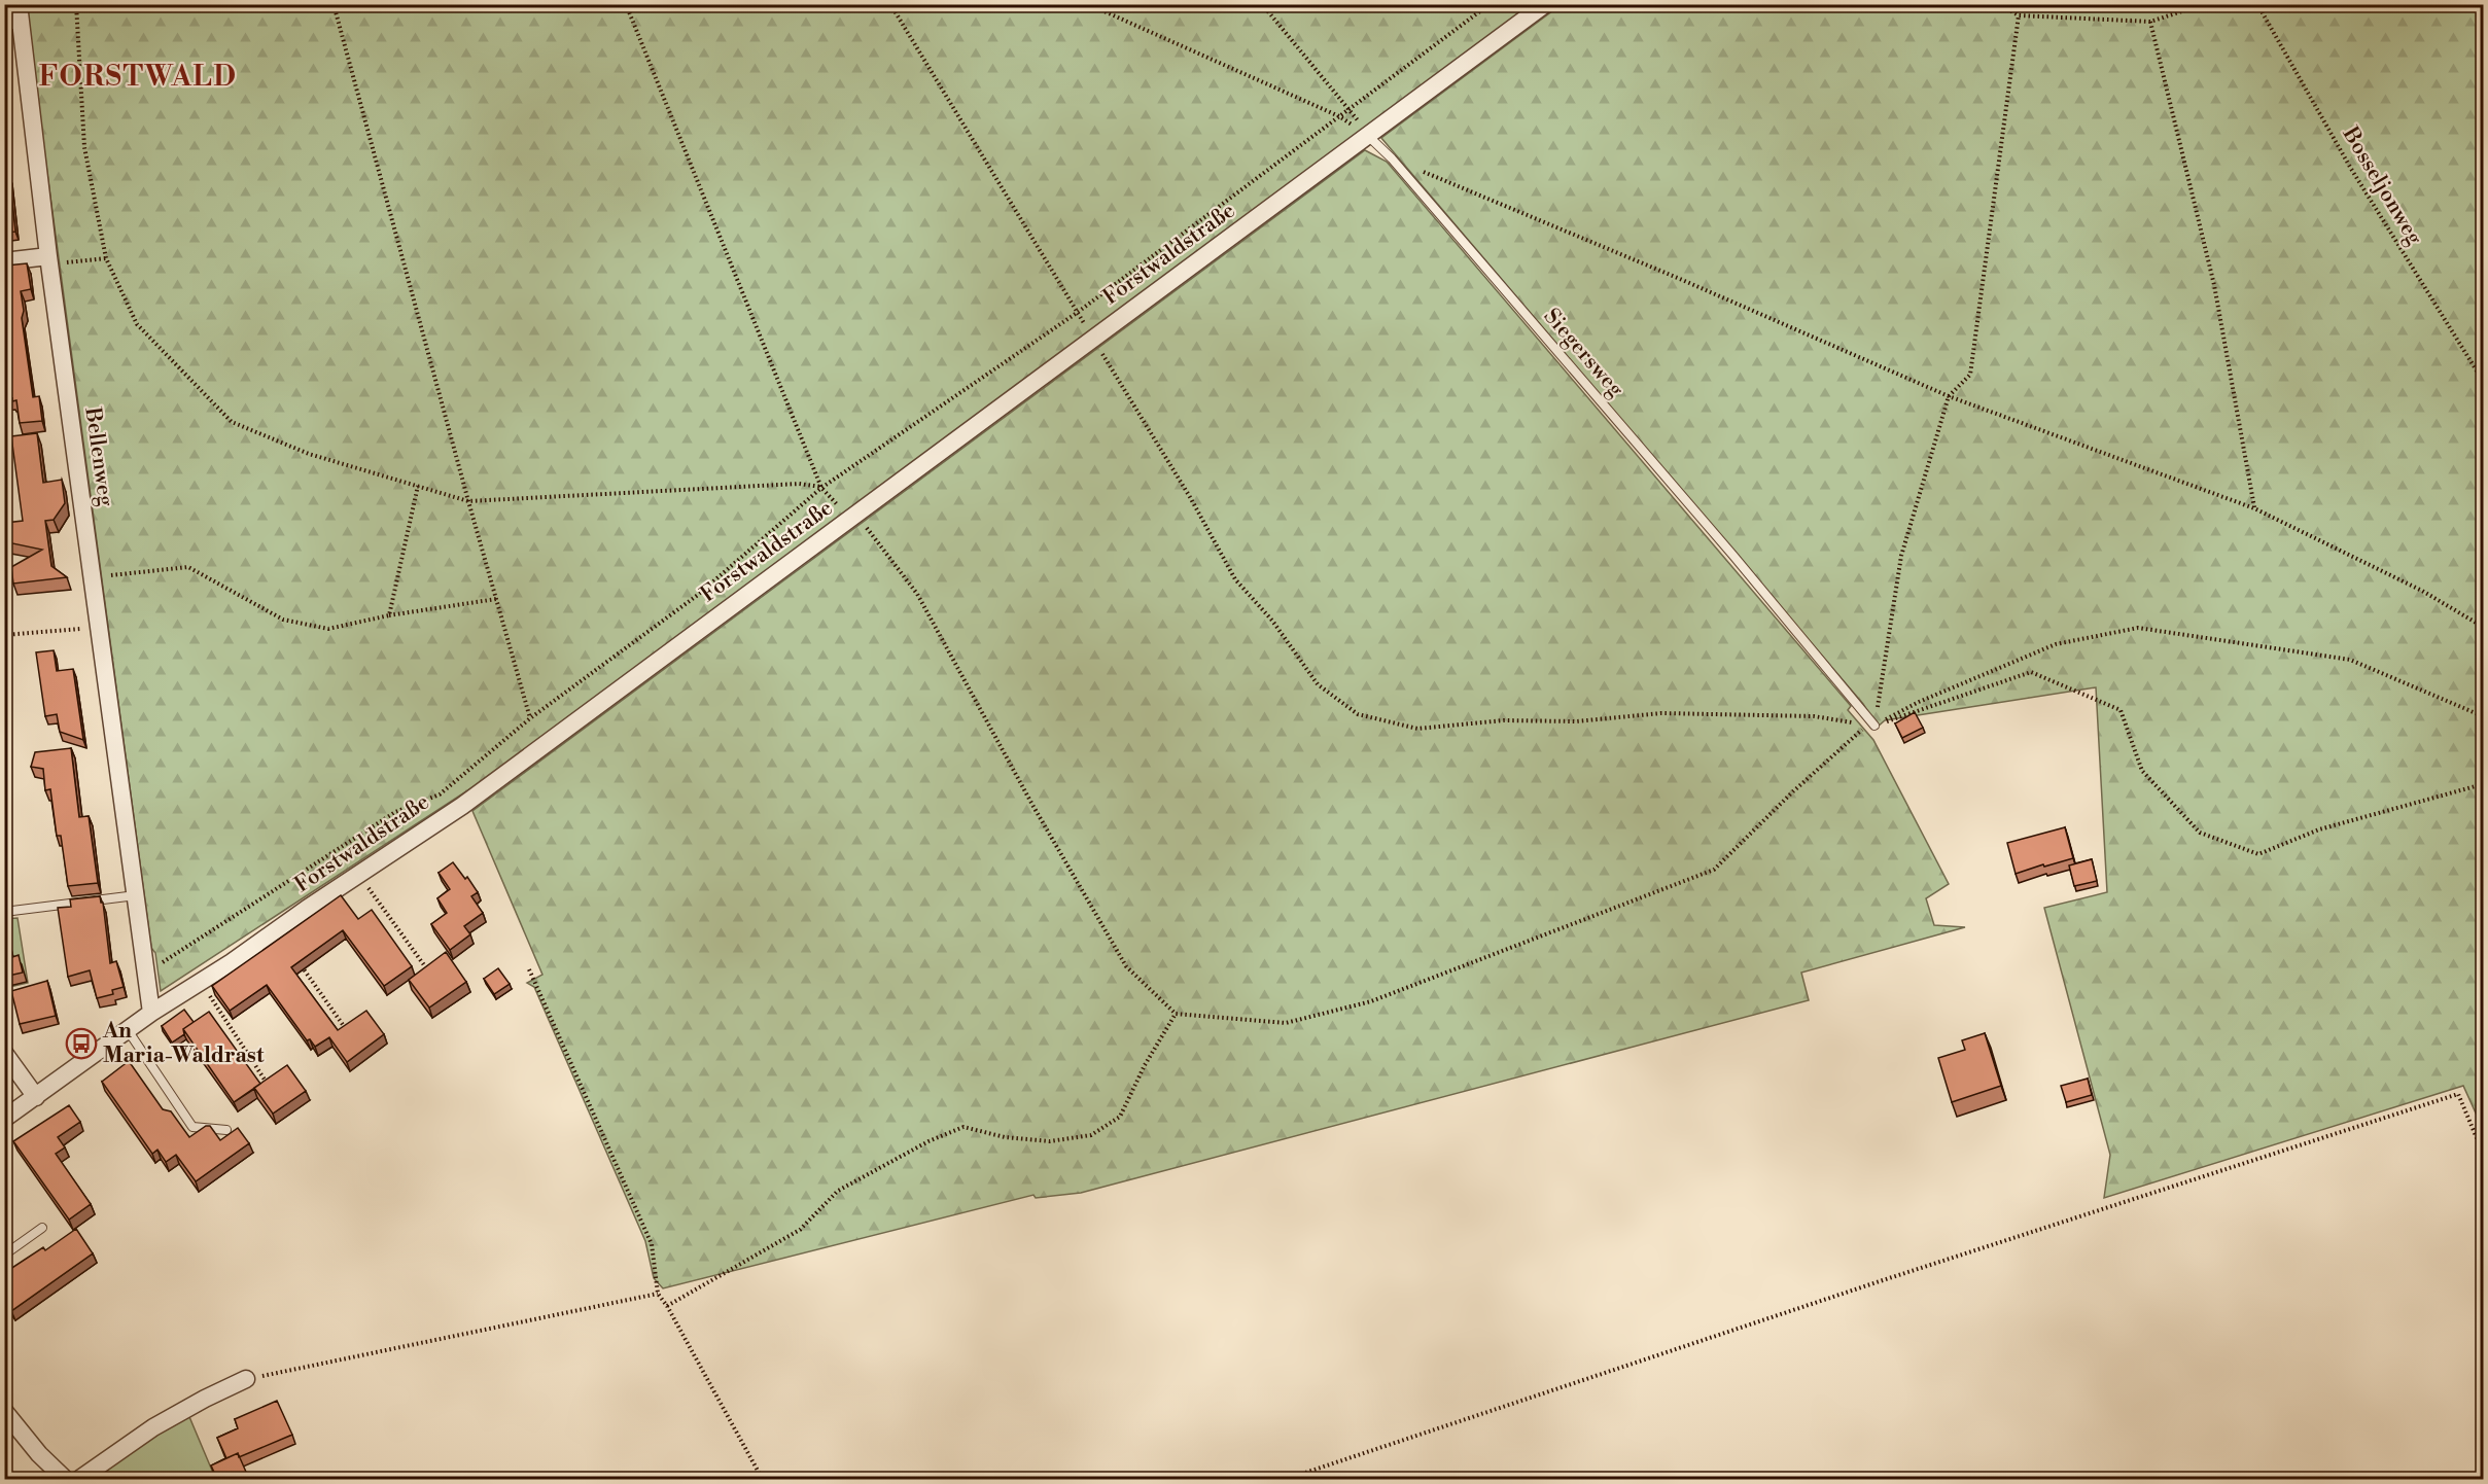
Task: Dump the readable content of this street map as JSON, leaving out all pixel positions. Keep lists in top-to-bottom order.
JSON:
{
  "streets": {
    "street": ["Forstwaldstraße", "Bellenweg"],
    "lane": ["Siegersweg"],
    "path": ["Bosseljonweg"]
  },
  "crossings": [
    ["Forstwaldstraße", "Siegersweg"],
    ["Forstwaldstraße", "Bellenweg"]
  ],
  "districts": ["FORSTWALD"],
  "places": {
    "bus stop": ["An Maria-Waldrast"]
  }
}
